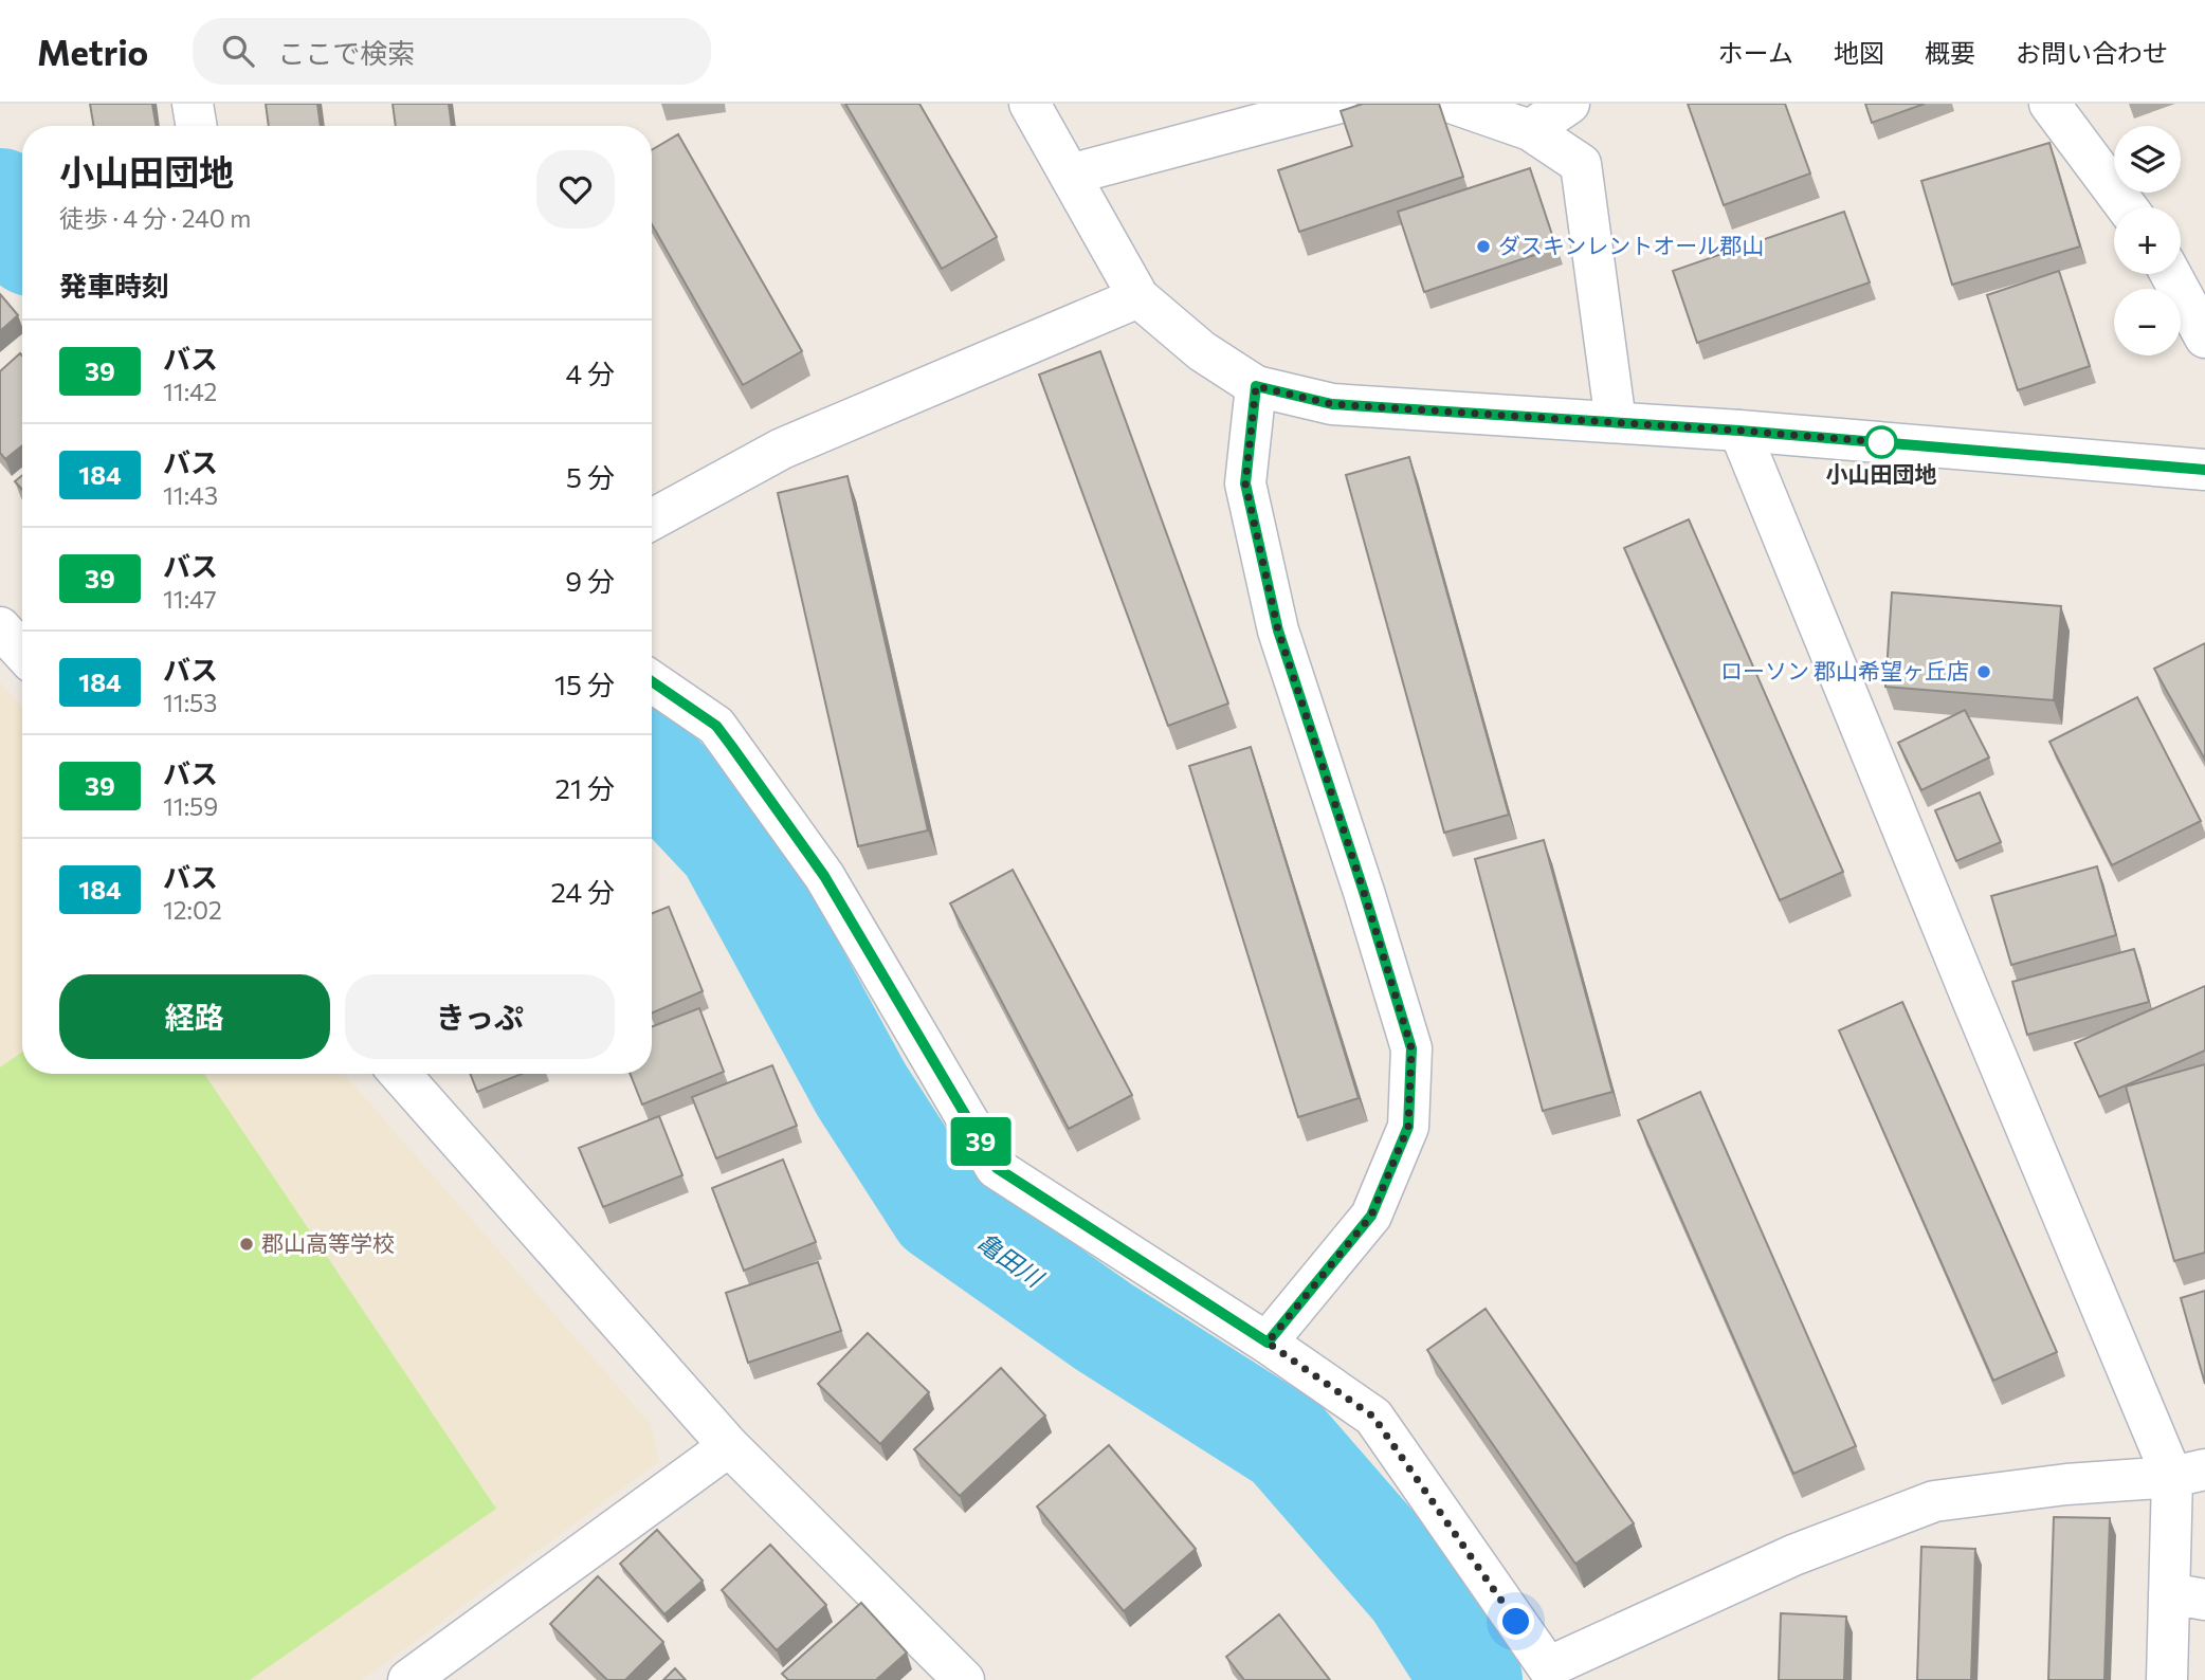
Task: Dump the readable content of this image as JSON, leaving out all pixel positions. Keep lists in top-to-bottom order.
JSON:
{
  "water": ["亀田川"],
  "places": [
    "ダスキンレントオール郡山",
    "小山田団地",
    "ローソン 郡山希望ヶ丘店",
    "郡山高等学校"
  ],
  "lines": ["bus line 39"],
  "page": {
    "header": "Metrio",
    "search": "ここで検索",
    "nav": [
      "ホーム",
      "地図",
      "概要",
      "お問い合わせ"
    ],
    "on_map": "39",
    "map_buttons": ["+", "−"],
    "heading": [
      ["小山田団地", "徒歩 · 4 分 · 240 m"],
      "発車時刻"
    ],
    "list": [
      {
        "mark": "39",
        "name": "バス",
        "note": "11:42",
        "value": "4 分"
      },
      {
        "mark": "184",
        "name": "バス",
        "note": "11:43",
        "value": "5 分"
      },
      {
        "mark": "39",
        "name": "バス",
        "note": "11:47",
        "value": "9 分"
      },
      {
        "mark": "184",
        "name": "バス",
        "note": "11:53",
        "value": "15 分"
      },
      {
        "mark": "39",
        "name": "バス",
        "note": "11:59",
        "value": "21 分"
      },
      {
        "mark": "184",
        "name": "バス",
        "note": "12:02",
        "value": "24 分"
      }
    ],
    "buttons": ["経路", "きっぷ"]
  }
}
